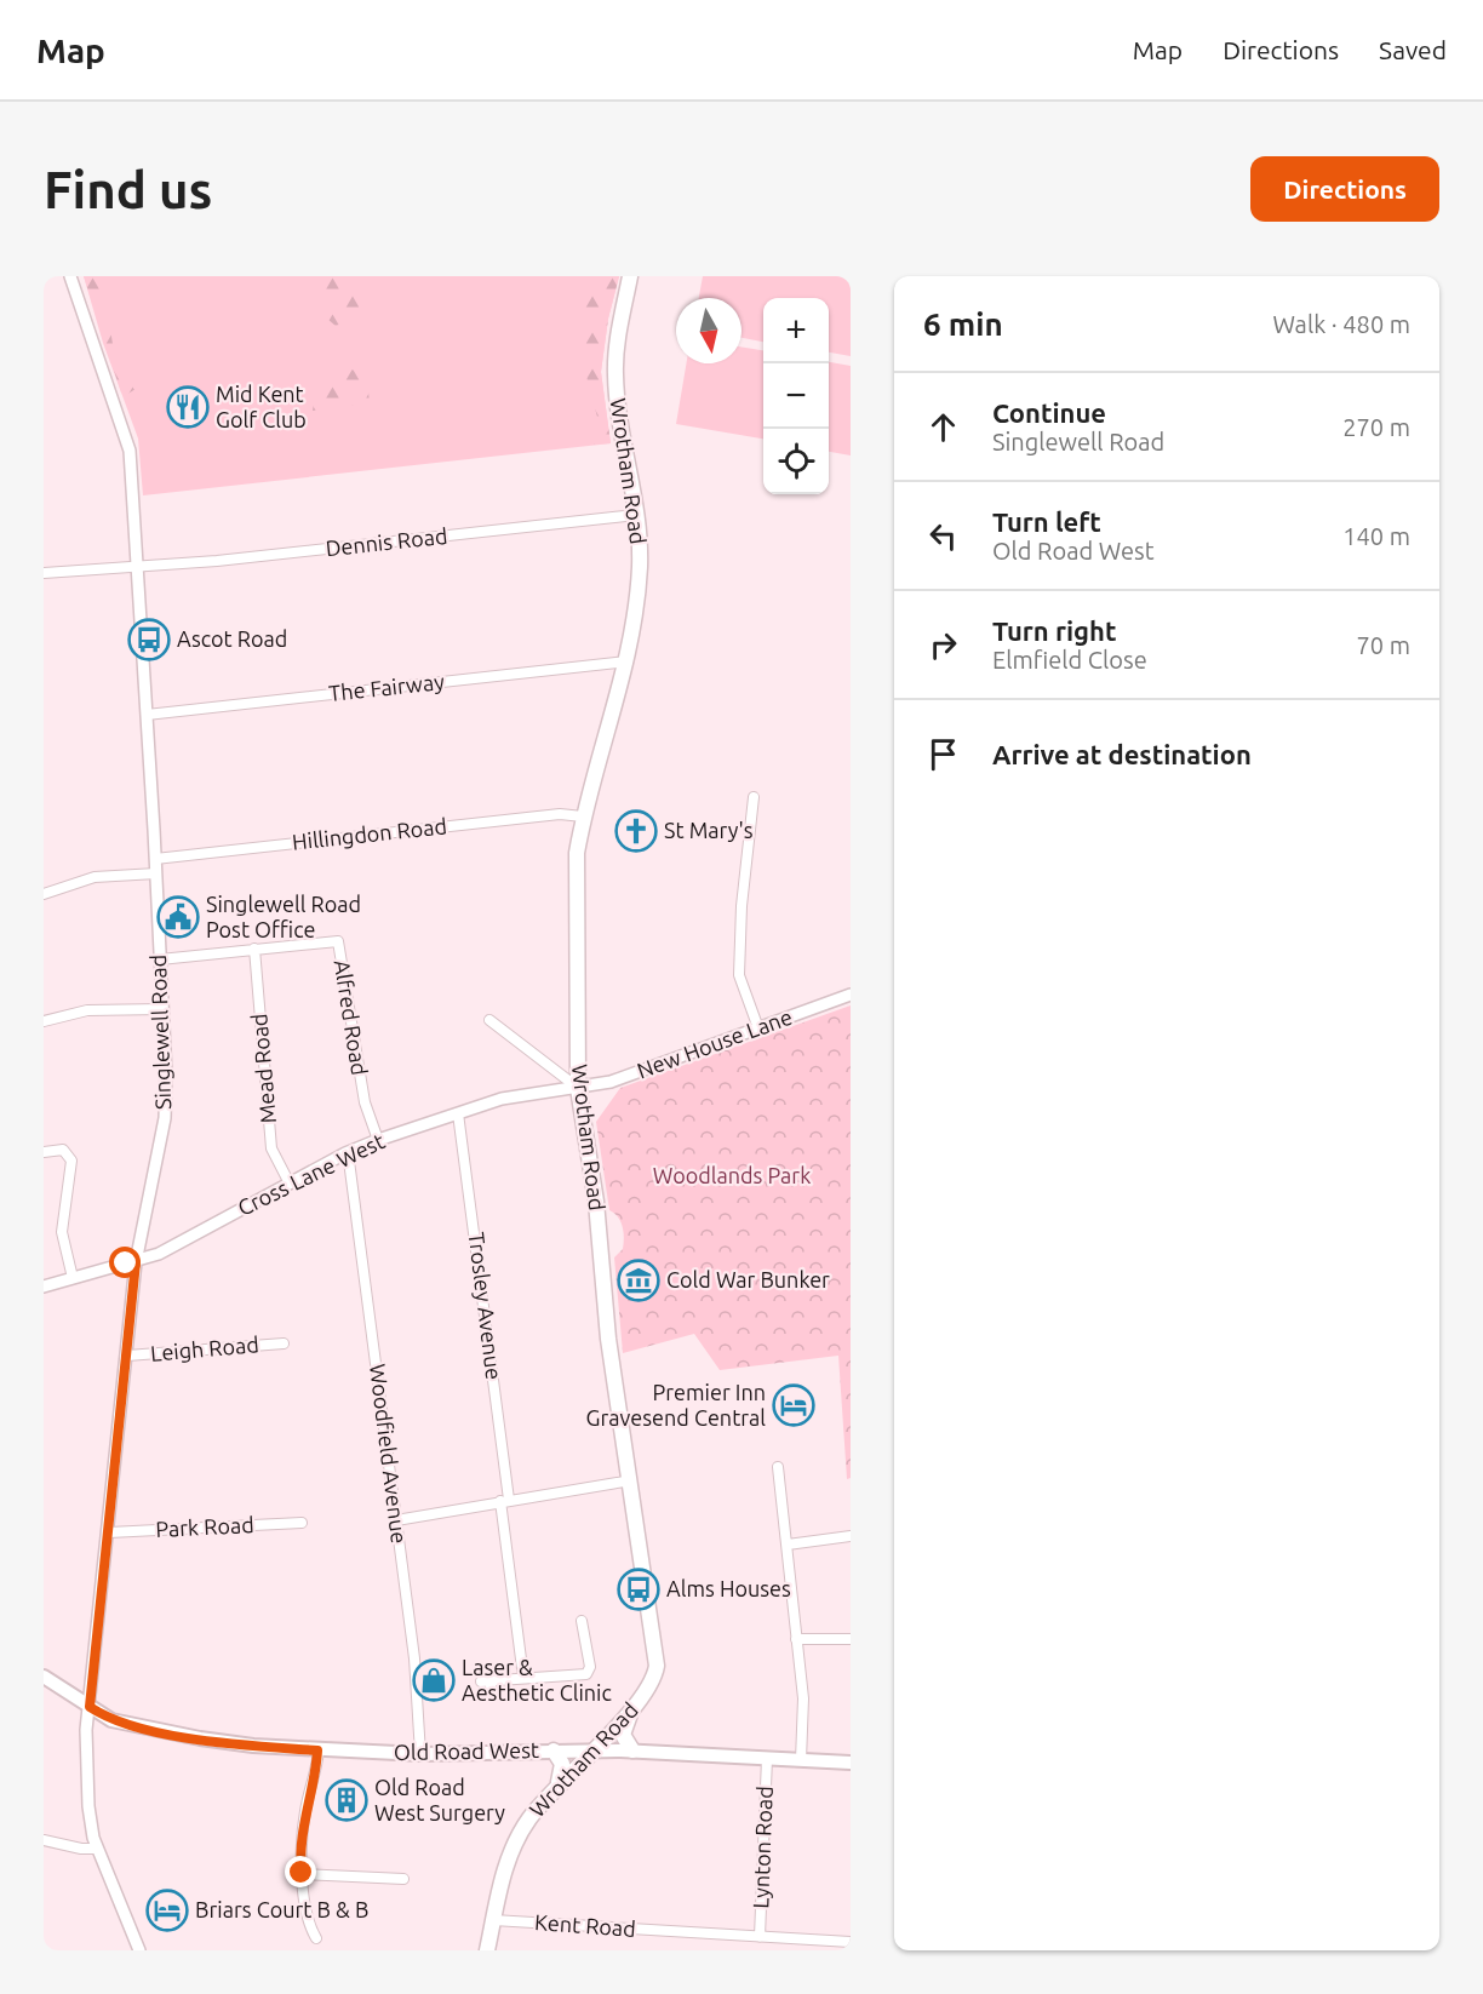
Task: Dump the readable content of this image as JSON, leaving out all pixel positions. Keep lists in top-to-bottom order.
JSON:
{
  "streets": {
    "main road": ["Wrotham Road", "Old Road West"],
    "street": [
      "Dennis Road",
      "The Fairway",
      "Hillingdon Road",
      "Alfred Road",
      "Singlewell Road",
      "New House Lane",
      "Mead Road",
      "Cross Lane West",
      "Trosley Avenue",
      "Leigh Road",
      "Woodfield Avenue",
      "Park Road",
      "Lynton Road",
      "Kent Road"
    ]
  },
  "crossings": [
    ["Wrotham Road", "Dennis Road"],
    ["Wrotham Road", "The Fairway"],
    ["Wrotham Road", "Hillingdon Road"],
    ["Wrotham Road", "New House Lane"],
    ["Wrotham Road", "Cross Lane West"],
    ["Wrotham Road", "Old Road West"],
    ["Wrotham Road", "Kent Road"],
    ["Dennis Road", "Singlewell Road"],
    ["The Fairway", "Singlewell Road"],
    ["Hillingdon Road", "Singlewell Road"],
    ["Alfred Road", "Singlewell Road"],
    ["Alfred Road", "Mead Road"],
    ["Alfred Road", "Cross Lane West"],
    ["Singlewell Road", "Cross Lane West"],
    ["Singlewell Road", "Leigh Road"],
    ["Singlewell Road", "Park Road"],
    ["Singlewell Road", "Old Road West"],
    ["New House Lane", "Cross Lane West"],
    ["Mead Road", "Cross Lane West"],
    ["Cross Lane West", "Trosley Avenue"],
    ["Cross Lane West", "Woodfield Avenue"],
    ["Woodfield Avenue", "Old Road West"],
    ["Old Road West", "Lynton Road"],
    ["Lynton Road", "Kent Road"]
  ],
  "parks": ["Woodlands Park"],
  "places": {
    "restaurant": ["Mid Kent Golf Club"],
    "bus stop": ["Ascot Road", "Alms Houses"],
    "church": ["St Mary's"],
    "public building": ["Singlewell Road Post Office"],
    "museum": ["Cold War Bunker"],
    "hotel": ["Premier Inn Gravesend Central", "Briars Court B & B"],
    "shop": ["Laser & Aesthetic Clinic"],
    "building": ["Old Road West Surgery"]
  },
  "north": "bottom",
  "page": {
    "header": "Map",
    "nav": ["Map", "Directions", "Saved"],
    "buttons": "Directions",
    "title": "Find us",
    "heading": ["6 min", "Walk · 480 m"],
    "map_buttons": ["+", "−"],
    "list": [
      ["Continue", "Singlewell Road", "270 m"],
      ["Turn left", "Old Road West", "140 m"],
      ["Turn right", "Elmfield Close", "70 m"],
      "Arrive at destination"
    ]
  }
}
